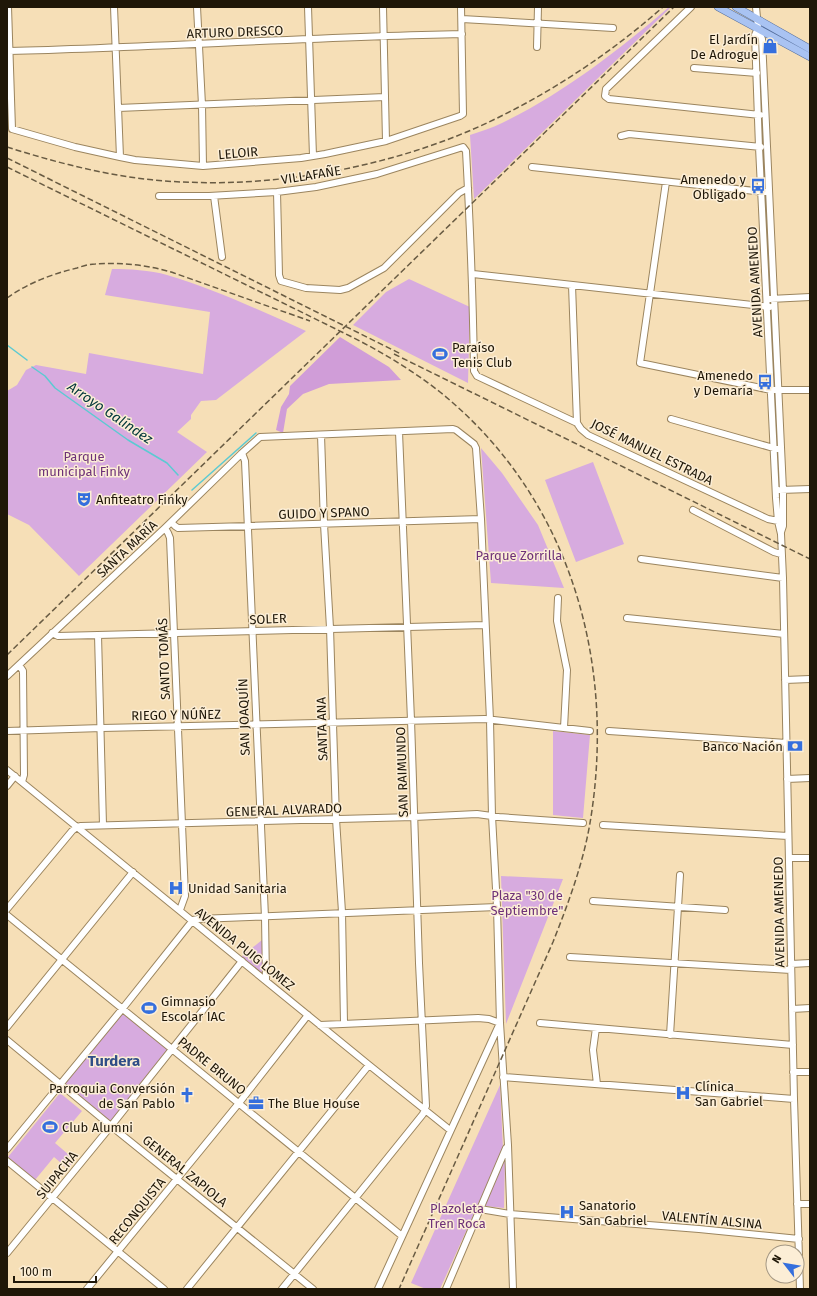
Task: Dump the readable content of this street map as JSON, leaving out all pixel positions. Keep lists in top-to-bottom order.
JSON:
{
  "streets": {
    "street": [
      "ARTURO DRESCO",
      "LELOIR",
      "VILLAFAÑE",
      "AVENIDA AMENEDO",
      "JOSÉ MANUEL ESTRADA",
      "GUIDO Y SPANO",
      "SANTA MARÍA",
      "SOLER",
      "SANTO TOMÁS",
      "RIEGO Y NÚÑEZ",
      "SAN JOAQUÍN",
      "SANTA ANA",
      "SAN RAIMUNDO",
      "GENERAL ALVARADO",
      "AVENIDA PUIG LOMEZ",
      "PADRE BRUNO",
      "GENERAL ZAPIOLA",
      "SUIPACHA",
      "RECONQUISTA",
      "VALENTÍN ALSINA"
    ]
  },
  "crossings": [
    ["ARTURO DRESCO", "LELOIR"],
    ["AVENIDA AMENEDO", "JOSÉ MANUEL ESTRADA"],
    ["AVENIDA AMENEDO", "VALENTÍN ALSINA"],
    ["GUIDO Y SPANO", "SANTA MARÍA"],
    ["GUIDO Y SPANO", "SAN JOAQUÍN"],
    ["GUIDO Y SPANO", "SANTA ANA"],
    ["GUIDO Y SPANO", "SAN RAIMUNDO"],
    ["SANTA MARÍA", "SOLER"],
    ["SANTA MARÍA", "SANTO TOMÁS"],
    ["SANTA MARÍA", "SAN JOAQUÍN"],
    ["SANTA MARÍA", "SANTA ANA"],
    ["SOLER", "SANTO TOMÁS"],
    ["SOLER", "SAN JOAQUÍN"],
    ["SOLER", "SANTA ANA"],
    ["SOLER", "SAN RAIMUNDO"],
    ["SANTO TOMÁS", "RIEGO Y NÚÑEZ"],
    ["SANTO TOMÁS", "GENERAL ALVARADO"],
    ["SANTO TOMÁS", "AVENIDA PUIG LOMEZ"],
    ["RIEGO Y NÚÑEZ", "SAN JOAQUÍN"],
    ["RIEGO Y NÚÑEZ", "SANTA ANA"],
    ["RIEGO Y NÚÑEZ", "SAN RAIMUNDO"],
    ["SAN JOAQUÍN", "GENERAL ALVARADO"],
    ["SAN JOAQUÍN", "AVENIDA PUIG LOMEZ"],
    ["SANTA ANA", "GENERAL ALVARADO"],
    ["SAN RAIMUNDO", "GENERAL ALVARADO"],
    ["SAN RAIMUNDO", "AVENIDA PUIG LOMEZ"],
    ["GENERAL ALVARADO", "AVENIDA PUIG LOMEZ"],
    ["AVENIDA PUIG LOMEZ", "SUIPACHA"],
    ["AVENIDA PUIG LOMEZ", "RECONQUISTA"],
    ["PADRE BRUNO", "SUIPACHA"],
    ["PADRE BRUNO", "RECONQUISTA"],
    ["GENERAL ZAPIOLA", "SUIPACHA"],
    ["GENERAL ZAPIOLA", "RECONQUISTA"]
  ],
  "districts": ["Turdera"],
  "water": ["Arroyo Galíndez"],
  "parks": [
    "Parque municipal Finky",
    "Parque Zorrilla",
    "Plaza \"30 de Septiembre\"",
    "Plazoleta Tren Roca"
  ],
  "places": {
    "shop": ["El Jardín De Adrogue"],
    "bus stop": ["Amenedo y Obligado", "Amenedo y Demaría"],
    "sports": ["Paraíso Tenis Club", "Gimnasio Escolar IAC", "Club Alumni"],
    "theatre": ["Anfiteatro Finky"],
    "bank": ["Banco Nación"],
    "hospital": ["Unidad Sanitaria", "Clínica San Gabriel", "Sanatorio San Gabriel"],
    "church": ["Parroquia Conversión de San Pablo"],
    "office": ["The Blue House"]
  },
  "scale_bar": "100 m",
  "north": "top left"
}
